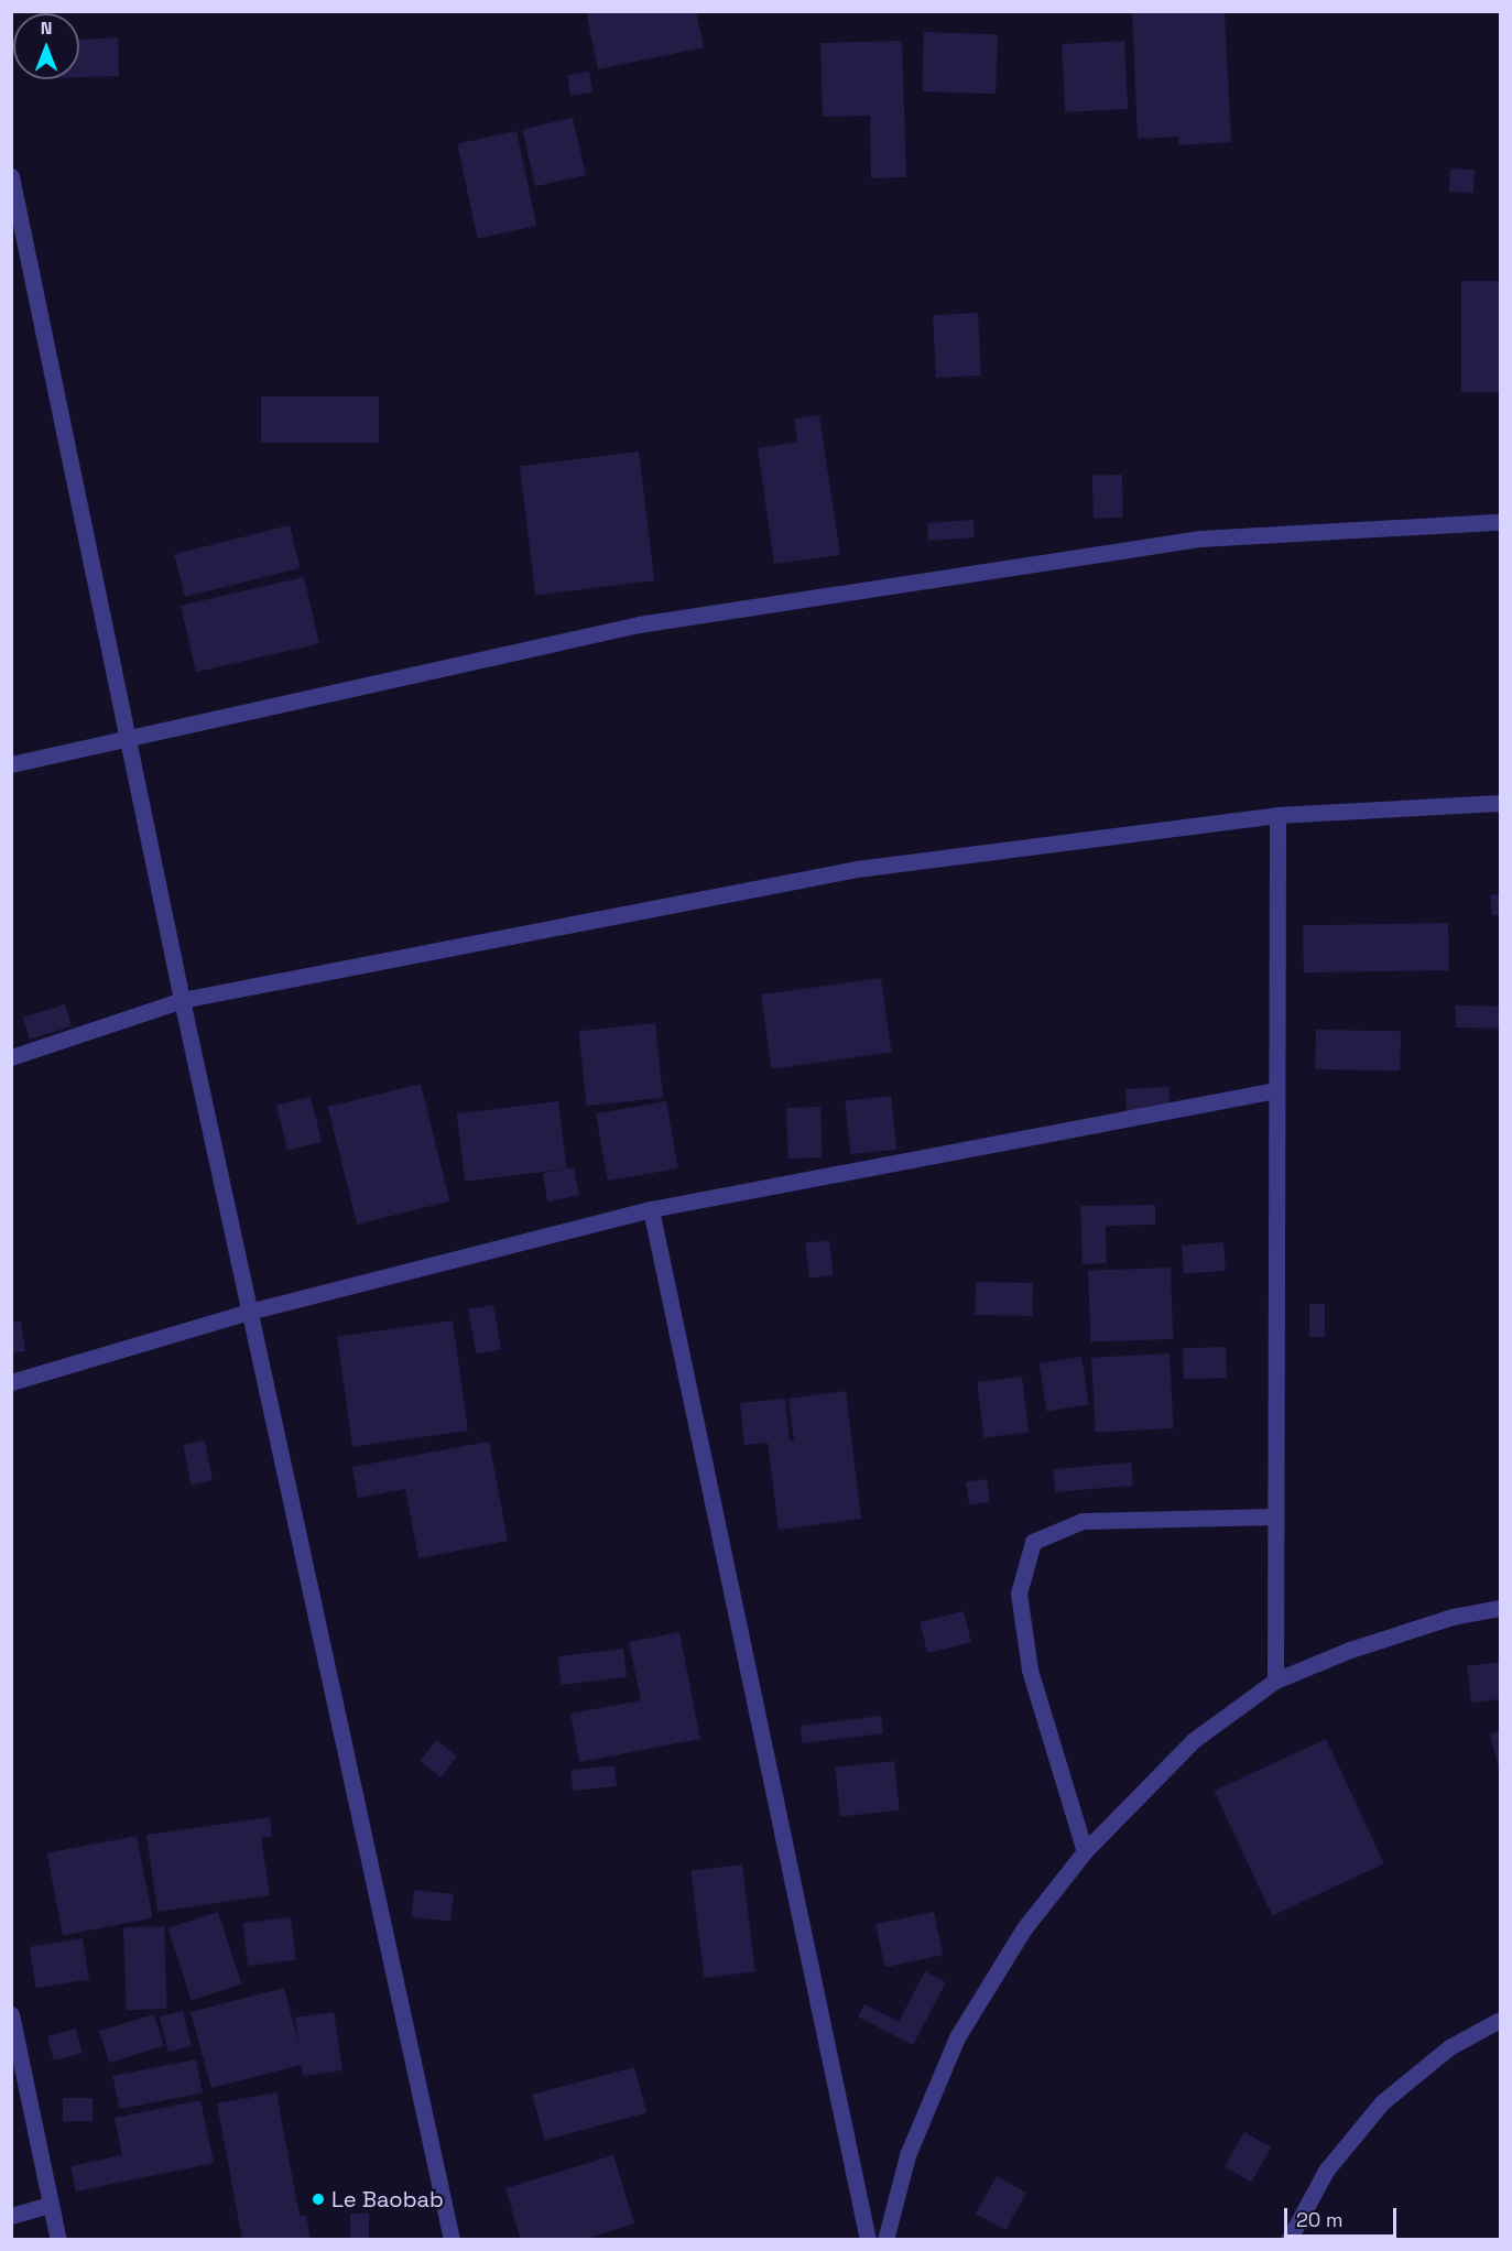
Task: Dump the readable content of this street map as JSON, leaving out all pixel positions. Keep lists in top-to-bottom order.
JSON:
{
  "places": ["Le Baobab"],
  "scale_bar": "20 m",
  "north": "top"
}
